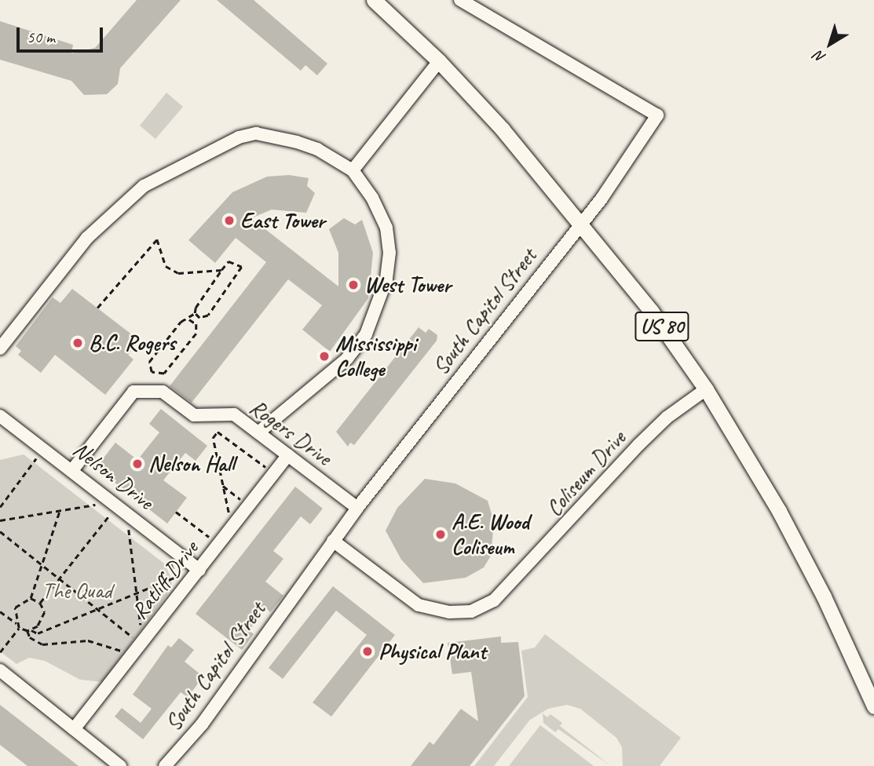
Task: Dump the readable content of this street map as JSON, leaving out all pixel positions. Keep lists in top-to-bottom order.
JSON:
{
  "streets": {
    "main road": ["US 80"],
    "street": [
      "South Capitol Street",
      "Rogers Drive",
      "Coliseum Drive",
      "Nelson Drive",
      "Ratliff Drive"
    ]
  },
  "crossings": [
    ["South Capitol Street", "US 80"],
    ["South Capitol Street", "Rogers Drive"],
    ["South Capitol Street", "Coliseum Drive"],
    ["US 80", "Coliseum Drive"],
    ["Rogers Drive", "Nelson Drive"],
    ["Rogers Drive", "Ratliff Drive"],
    ["Nelson Drive", "Ratliff Drive"]
  ],
  "parks": ["The Quad"],
  "places": [
    "East Tower",
    "West Tower",
    "B.C. Rogers",
    "Mississippi College",
    "Nelson Hall",
    "A.E. Wood Coliseum",
    "Physical Plant"
  ],
  "scale_bar": "50 m",
  "north": "bottom left"
}
